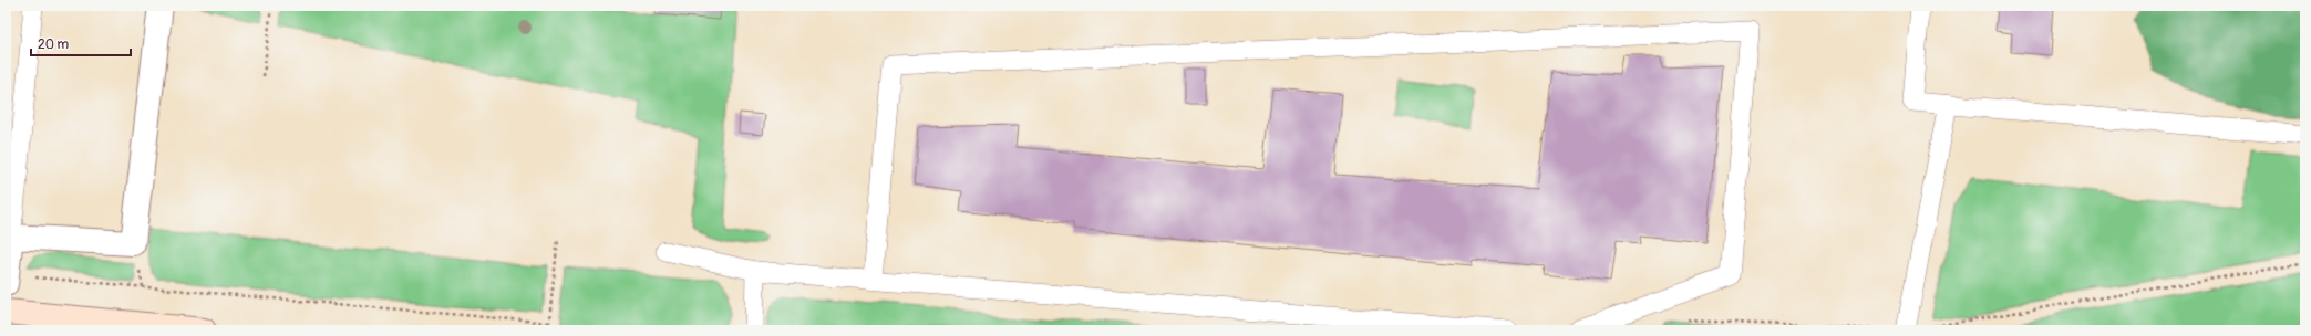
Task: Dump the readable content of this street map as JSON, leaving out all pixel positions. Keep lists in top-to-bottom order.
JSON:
{
  "scale_bar": "20 m"
}
